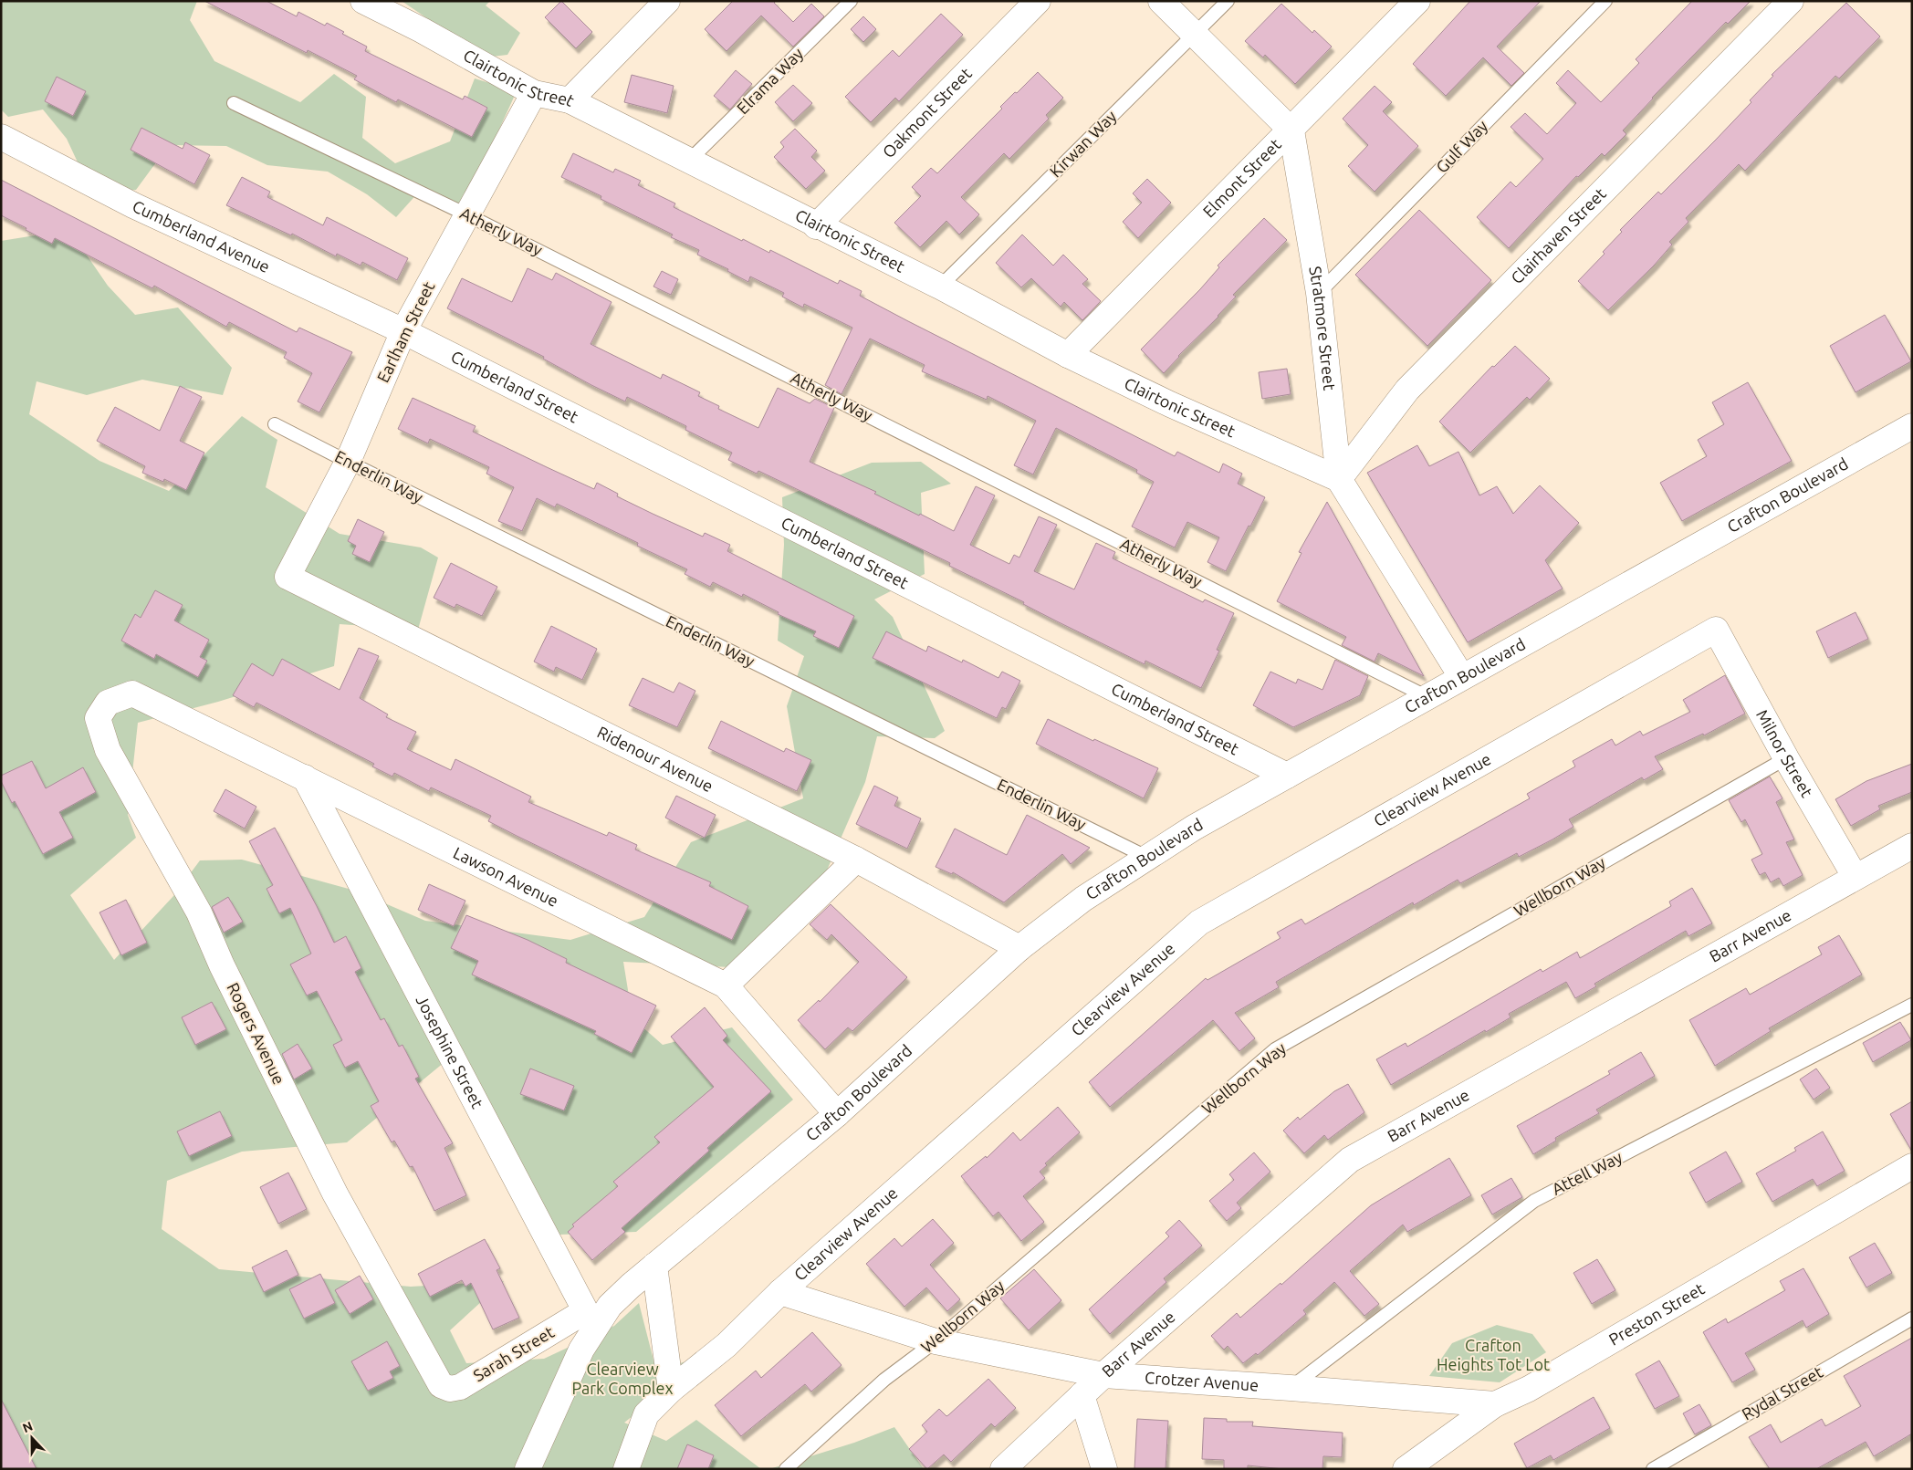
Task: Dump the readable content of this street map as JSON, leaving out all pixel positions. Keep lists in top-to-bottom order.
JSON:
{
  "streets": {
    "street": [
      "Clairtonic Street",
      "Oakmont Street",
      "Elmont Street",
      "Clairhaven Street",
      "Cumberland Avenue",
      "Stratmore Street",
      "Earlham Street",
      "Cumberland Street",
      "Crafton Boulevard",
      "Milnor Street",
      "Ridenour Avenue",
      "Clearview Avenue",
      "Lawson Avenue",
      "Barr Avenue",
      "Rogers Avenue",
      "Josephine Street",
      "Preston Street",
      "Sarah Street",
      "Crotzer Avenue"
    ],
    "lane": [
      "Elrama Way",
      "Kirwan Way",
      "Gulf Way",
      "Atherly Way",
      "Enderlin Way",
      "Wellborn Way",
      "Attell Way",
      "Rydal Street"
    ]
  },
  "crossings": [
    ["Clairtonic Street", "Elrama Way"],
    ["Clairtonic Street", "Oakmont Street"],
    ["Clairtonic Street", "Kirwan Way"],
    ["Clairtonic Street", "Elmont Street"],
    ["Clairtonic Street", "Clairhaven Street"],
    ["Clairtonic Street", "Stratmore Street"],
    ["Clairtonic Street", "Earlham Street"],
    ["Gulf Way", "Stratmore Street"],
    ["Elmont Street", "Stratmore Street"],
    ["Atherly Way", "Earlham Street"],
    ["Atherly Way", "Crafton Boulevard"],
    ["Clairhaven Street", "Stratmore Street"],
    ["Cumberland Avenue", "Earlham Street"],
    ["Cumberland Avenue", "Cumberland Street"],
    ["Stratmore Street", "Crafton Boulevard"],
    ["Earlham Street", "Cumberland Street"],
    ["Earlham Street", "Enderlin Way"],
    ["Earlham Street", "Ridenour Avenue"],
    ["Cumberland Street", "Crafton Boulevard"],
    ["Enderlin Way", "Crafton Boulevard"],
    ["Crafton Boulevard", "Ridenour Avenue"],
    ["Crafton Boulevard", "Lawson Avenue"],
    ["Crafton Boulevard", "Josephine Street"],
    ["Crafton Boulevard", "Sarah Street"],
    ["Milnor Street", "Clearview Avenue"],
    ["Milnor Street", "Wellborn Way"],
    ["Milnor Street", "Barr Avenue"],
    ["Clearview Avenue", "Crotzer Avenue"],
    ["Lawson Avenue", "Rogers Avenue"],
    ["Lawson Avenue", "Josephine Street"],
    ["Wellborn Way", "Crotzer Avenue"],
    ["Barr Avenue", "Crotzer Avenue"],
    ["Rogers Avenue", "Sarah Street"],
    ["Josephine Street", "Sarah Street"],
    ["Attell Way", "Crotzer Avenue"],
    ["Preston Street", "Crotzer Avenue"]
  ],
  "parks": ["Crafton Heights Tot Lot", "Clearview Park Complex"],
  "north": "top"
}
